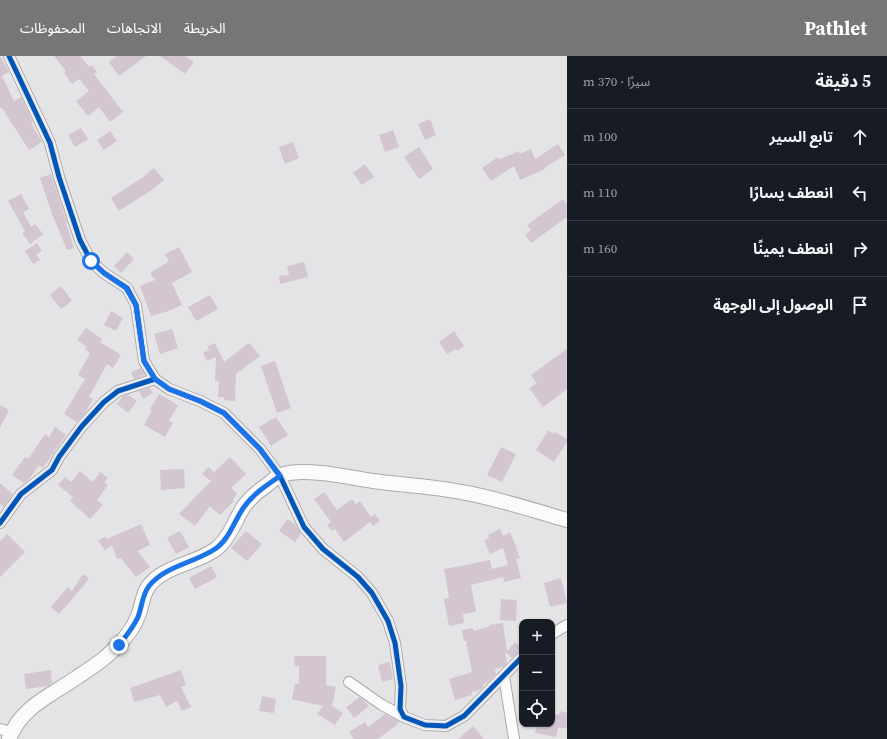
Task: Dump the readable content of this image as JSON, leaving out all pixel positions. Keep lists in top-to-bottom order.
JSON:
{
  "page": {
    "header": "Pathlet",
    "nav": ["الخريطة", "الاتجاهات", "المحفوظات"],
    "heading": ["5 دقيقة", "سيرًا · 370 m"],
    "list": [
      ["تابع السير", "100 m"],
      ["انعطف يسارًا", "110 m"],
      ["انعطف يمينًا", "160 m"],
      "الوصول إلى الوجهة"
    ],
    "map_buttons": ["+", "−"]
  }
}
